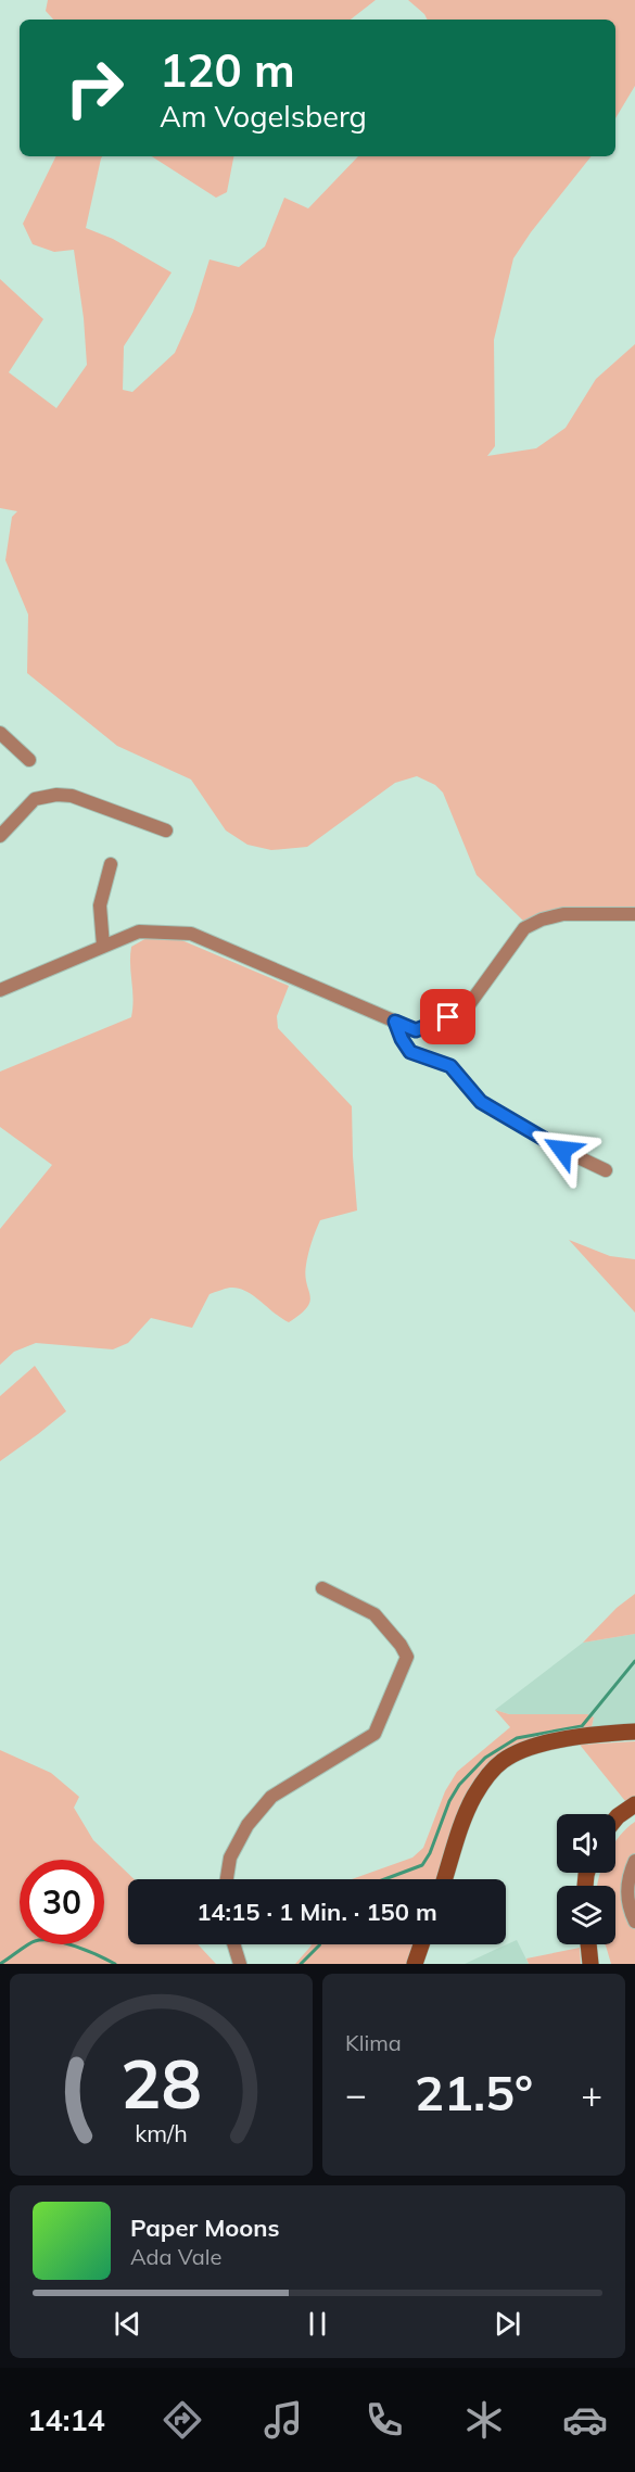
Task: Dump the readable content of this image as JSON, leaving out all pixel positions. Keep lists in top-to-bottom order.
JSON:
{
  "page": {
    "turn": ["120 m", "Am Vogelsberg"],
    "limit": "30",
    "trip": "14:15 · 1 Min. · 150 m",
    "tile": "Klima",
    "heat": ["−", "21.5°", "+"],
    "song": ["Paper Moons", "Ada Vale"],
    "tabs": "14:14",
    "gauge": ["28", "km/h"]
  }
}
